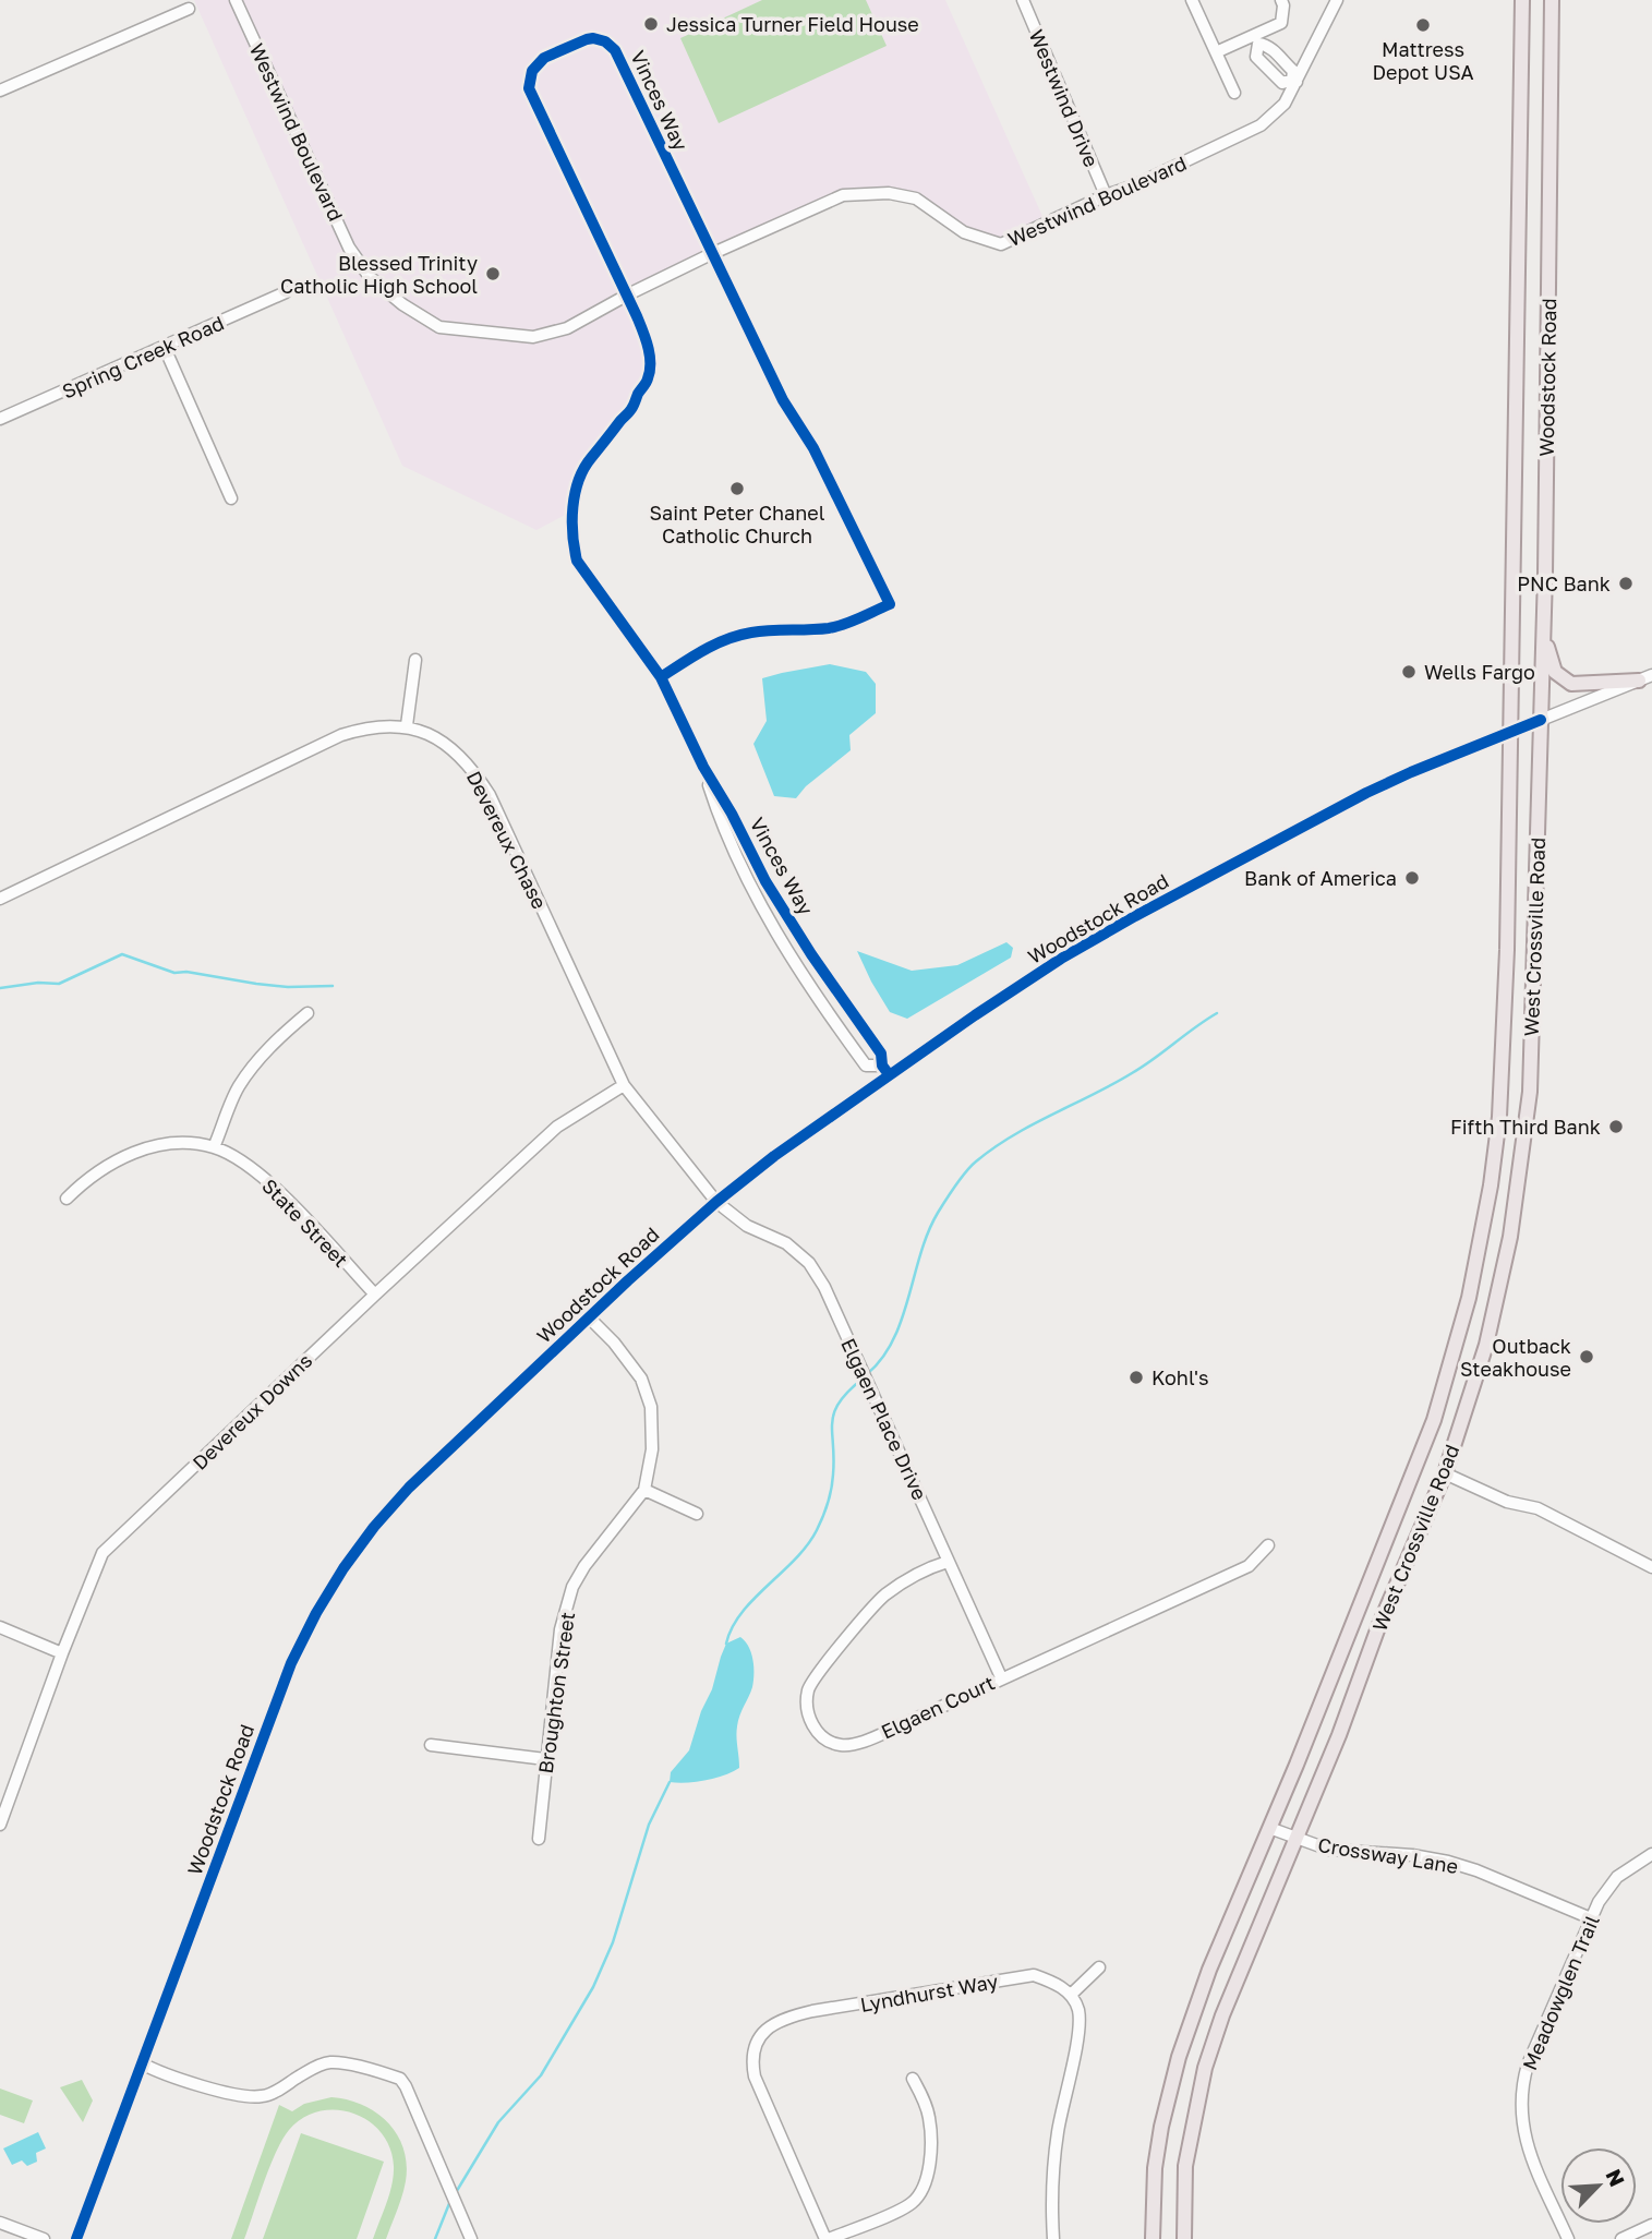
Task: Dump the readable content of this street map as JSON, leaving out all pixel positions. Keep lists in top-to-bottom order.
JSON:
{
  "streets": {
    "main road": ["Woodstock Road", "West Crossville Road"],
    "street": [
      "Westwind Drive",
      "Vinces Way",
      "Westwind Boulevard",
      "Spring Creek Road",
      "Devereux Chase",
      "State Street",
      "Devereux Downs",
      "Elgaen Place Drive",
      "Broughton Street",
      "Elgaen Court",
      "Crossway Lane",
      "Lyndhurst Way",
      "Meadowglen Trail"
    ]
  },
  "crossings": [
    ["Westwind Drive", "Westwind Boulevard"],
    ["Vinces Way", "Westwind Boulevard"],
    ["Vinces Way", "Woodstock Road"],
    ["Woodstock Road", "Devereux Chase"],
    ["Woodstock Road", "West Crossville Road"],
    ["Woodstock Road", "Elgaen Place Drive"],
    ["Woodstock Road", "Broughton Street"],
    ["Devereux Chase", "Devereux Downs"],
    ["Devereux Chase", "Elgaen Place Drive"],
    ["West Crossville Road", "Crossway Lane"],
    ["State Street", "Devereux Downs"],
    ["Elgaen Place Drive", "Elgaen Court"],
    ["Crossway Lane", "Meadowglen Trail"]
  ],
  "places": [
    "Jessica Turner Field House",
    "Mattress Depot USA",
    "Blessed Trinity Catholic High School",
    "Saint Peter Chanel Catholic Church",
    "PNC Bank",
    "Wells Fargo",
    "Bank of America",
    "Fifth Third Bank",
    "Outback Steakhouse",
    "Kohl's"
  ],
  "north": "top right"
}
